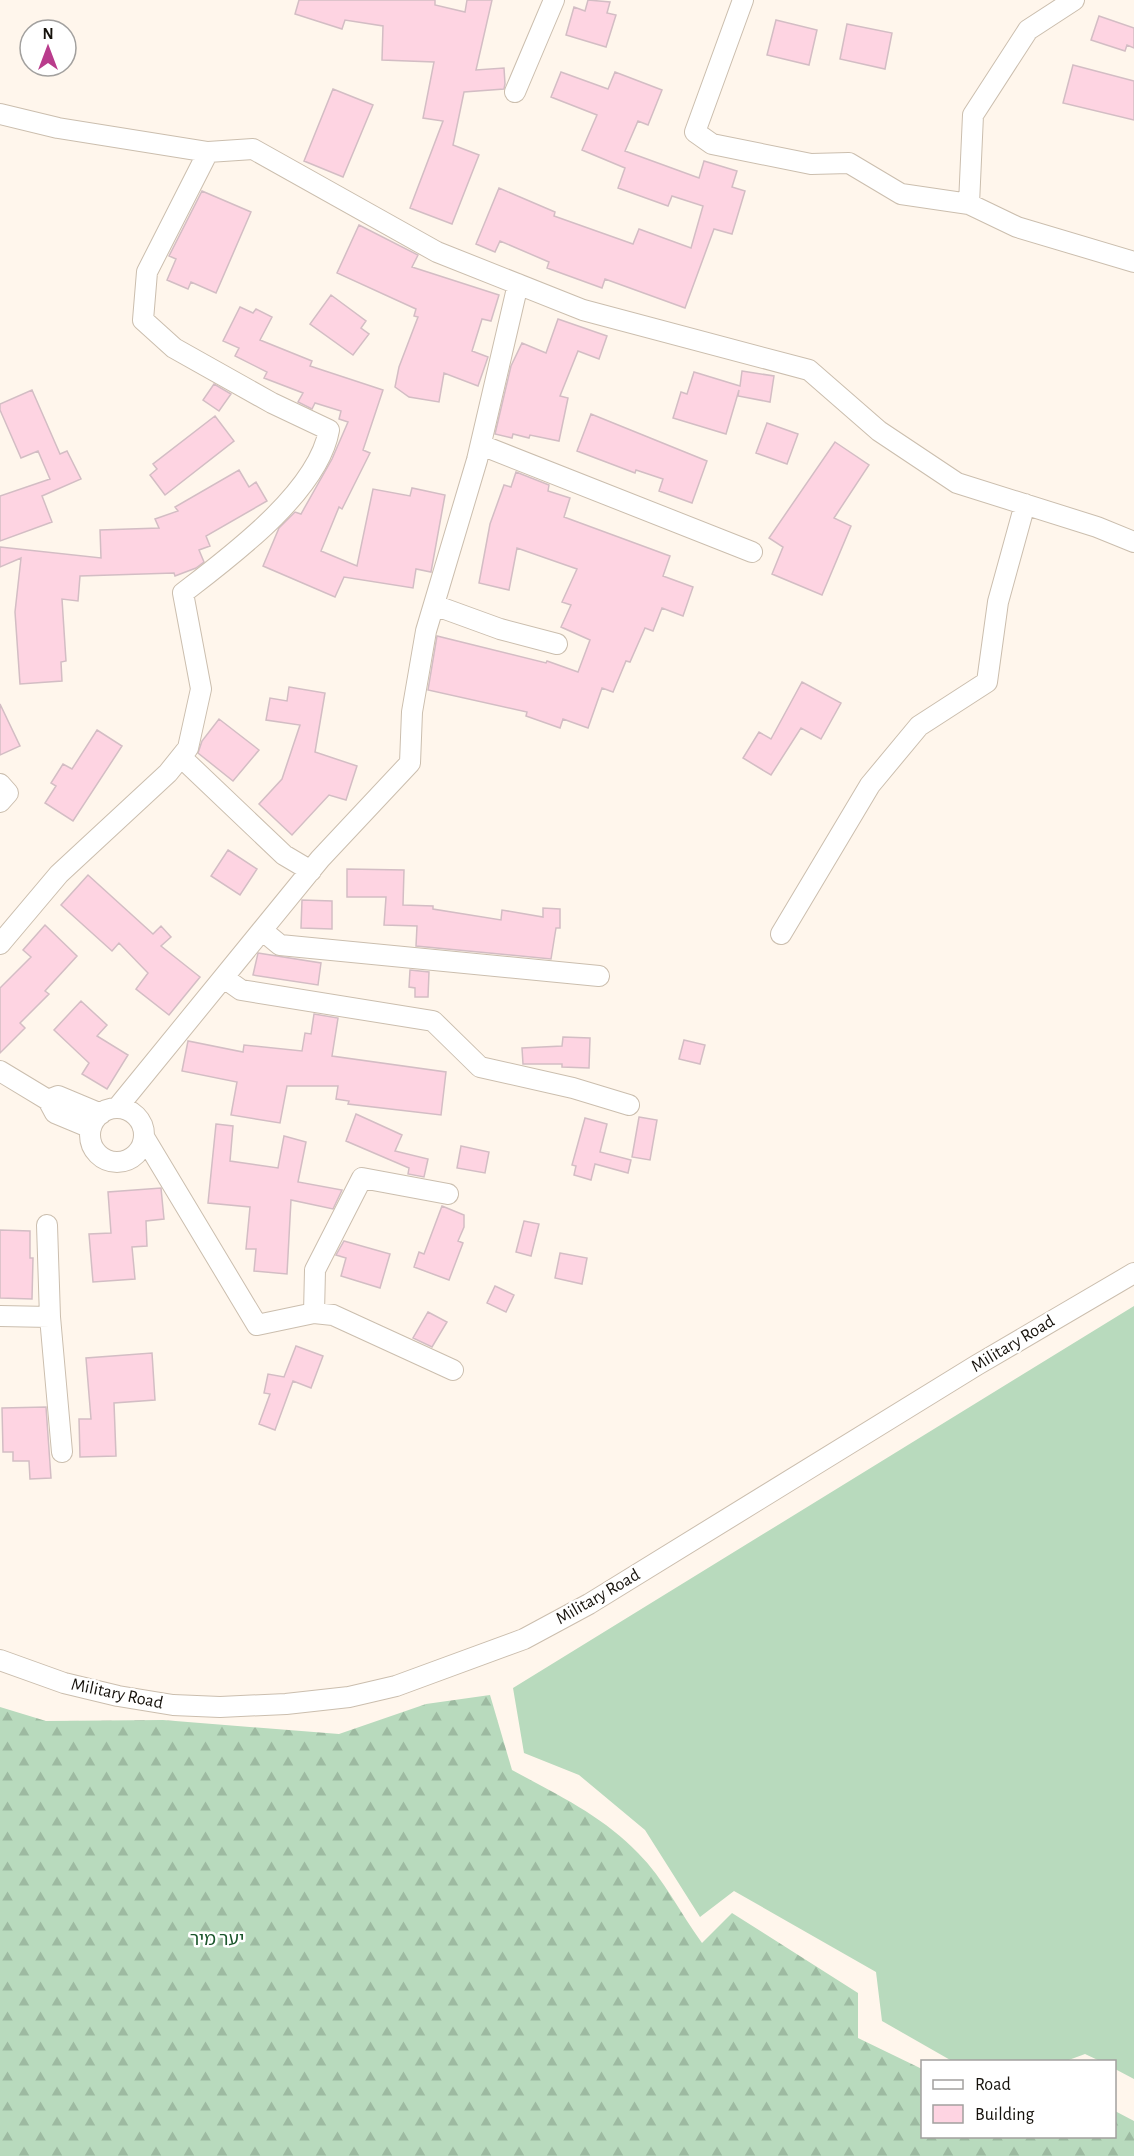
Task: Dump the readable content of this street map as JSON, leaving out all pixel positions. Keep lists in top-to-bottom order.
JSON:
{
  "streets": {
    "street": ["Military Road"]
  },
  "parks": ["יער מיר"],
  "legend": ["Road", "Building"],
  "north": "top"
}
